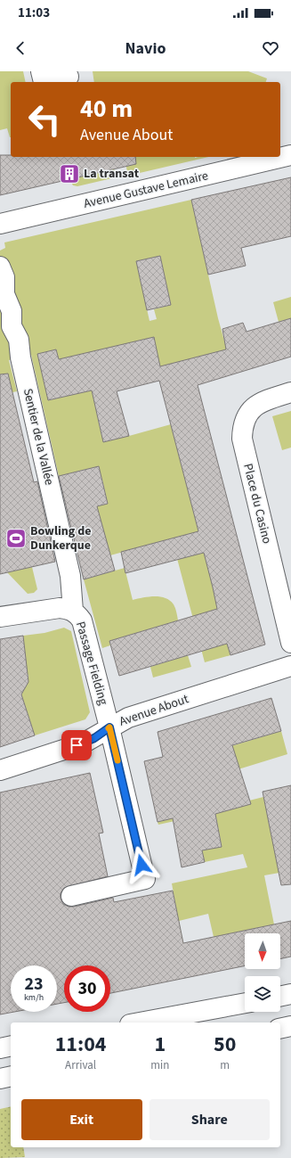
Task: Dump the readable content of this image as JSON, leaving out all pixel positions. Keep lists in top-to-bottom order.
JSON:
{
  "streets": {
    "street": [
      "Avenue Gustave Lemaire",
      "Sentier de la Vallée",
      "Place du Casino",
      "Passage Fielding",
      "Avenue About"
    ]
  },
  "crossings": [
    ["Sentier de la Vallée", "Passage Fielding"],
    ["Passage Fielding", "Avenue About"]
  ],
  "places": {
    "building": ["La transat"],
    "sports": ["Bowling de Dunkerque"]
  },
  "north": "bottom",
  "page": {
    "status": "11:03",
    "header": "Navio",
    "turn": ["40 m", "Avenue About"],
    "speed": "23 km/h",
    "limit": "30",
    "eta": [
      "11:04",
      "Arrival",
      "1",
      "min",
      "50",
      "m"
    ],
    "buttons": ["Exit", "Share"]
  }
}
